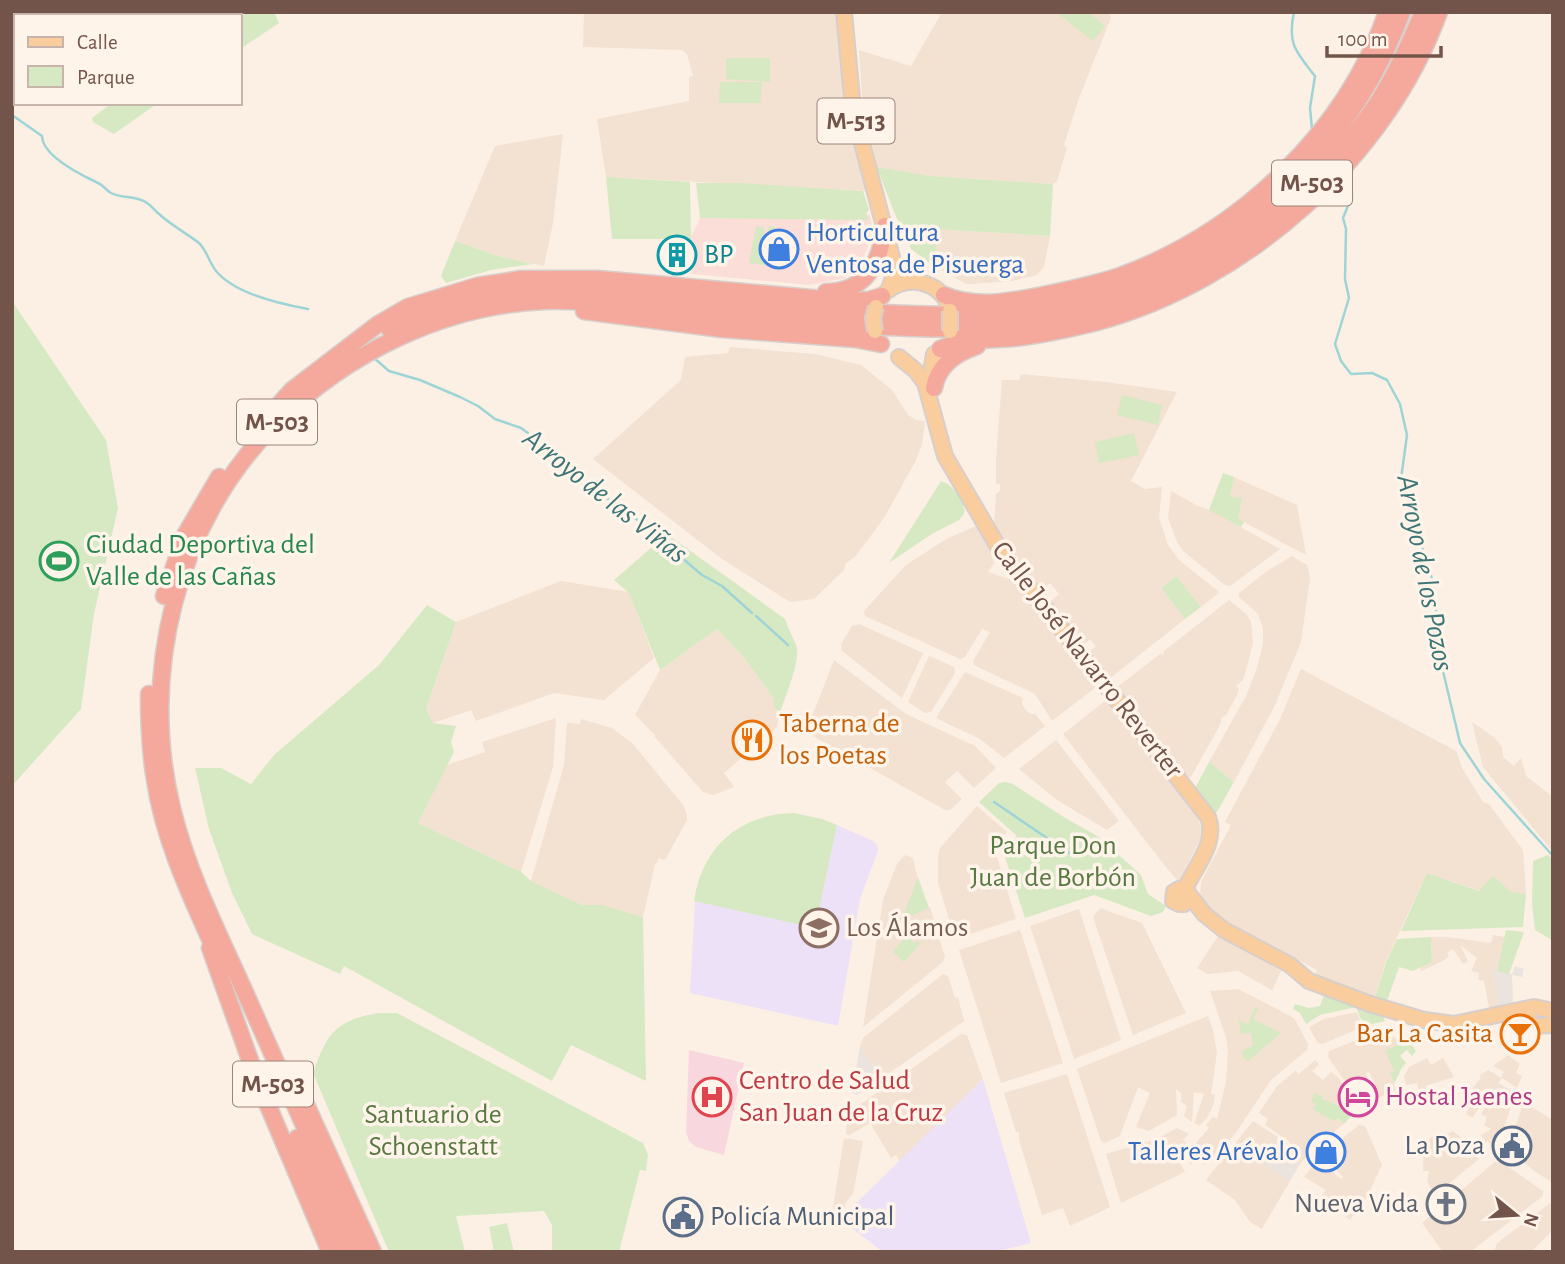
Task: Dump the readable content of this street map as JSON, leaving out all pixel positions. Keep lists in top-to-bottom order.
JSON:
{
  "streets": {
    "highway": ["M-503"],
    "main road": ["M-513", "Calle José Navarro Reverter"]
  },
  "crossings": [
    ["M-513", "M-503"],
    ["M-513", "Calle José Navarro Reverter"],
    ["M-503", "Calle José Navarro Reverter"]
  ],
  "water": ["Arroyo de las Viñas", "Arroyo de los Pozos"],
  "parks": ["Parque Don Juan de Borbón", "Santuario de Schoenstatt"],
  "places": {
    "shop": ["Horticultura Ventosa de Pisuerga", "Talleres Arévalo"],
    "building": ["BP"],
    "sports": ["Ciudad Deportiva del Valle de las Cañas"],
    "restaurant": ["Taberna de los Poetas"],
    "school or university": ["Los Álamos"],
    "bar": ["Bar La Casita"],
    "hospital": ["Centro de Salud San Juan de la Cruz"],
    "hotel": ["Hostal Jaenes"],
    "public building": ["La Poza", "Policía Municipal"],
    "church": ["Nueva Vida"]
  },
  "legend": ["Calle", "Parque"],
  "scale_bar": "100 m",
  "north": "right"
}
